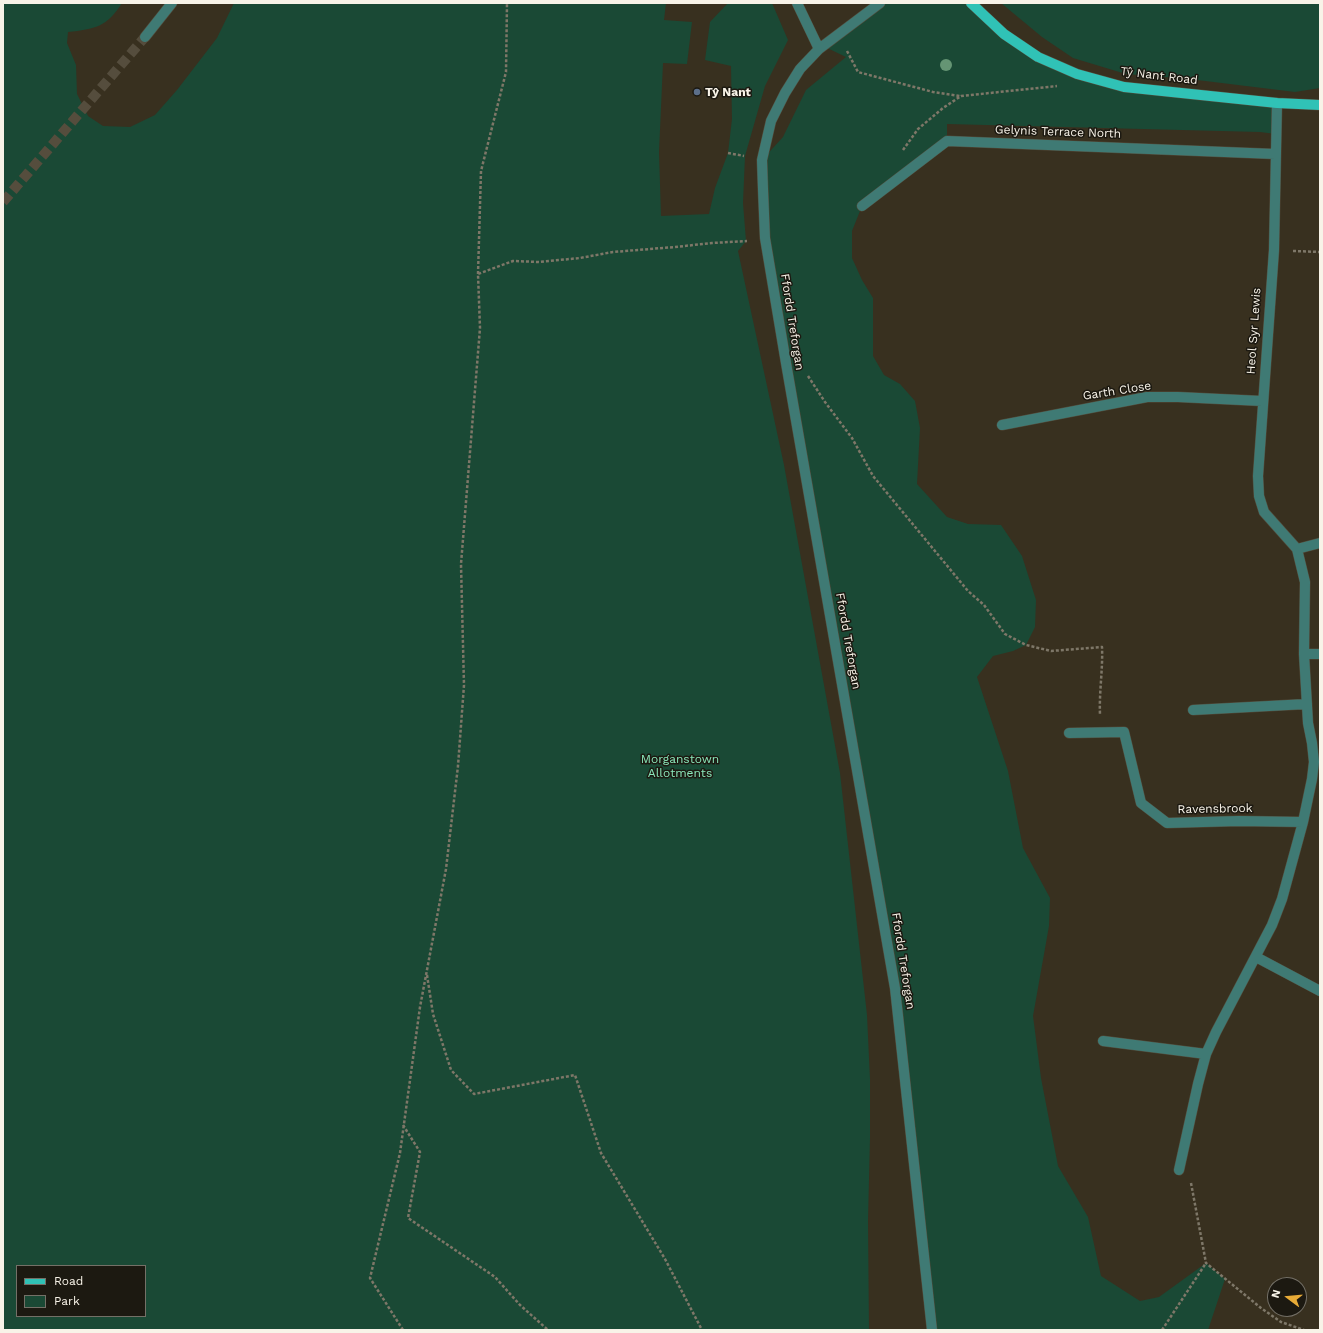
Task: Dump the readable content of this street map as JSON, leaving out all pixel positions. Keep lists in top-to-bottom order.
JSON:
{
  "streets": {
    "main road": ["Tŷ Nant Road"],
    "street": [
      "Gelynis Terrace North",
      "Ffordd Treforgan",
      "Heol Syr Lewis",
      "Garth Close",
      "Ravensbrook"
    ]
  },
  "crossings": [
    ["Tŷ Nant Road", "Heol Syr Lewis"],
    ["Gelynis Terrace North", "Heol Syr Lewis"],
    ["Heol Syr Lewis", "Garth Close"]
  ],
  "parks": ["Morganstown Allotments"],
  "places": ["Tŷ Nant"],
  "legend": ["Road", "Park"],
  "north": "left"
}
